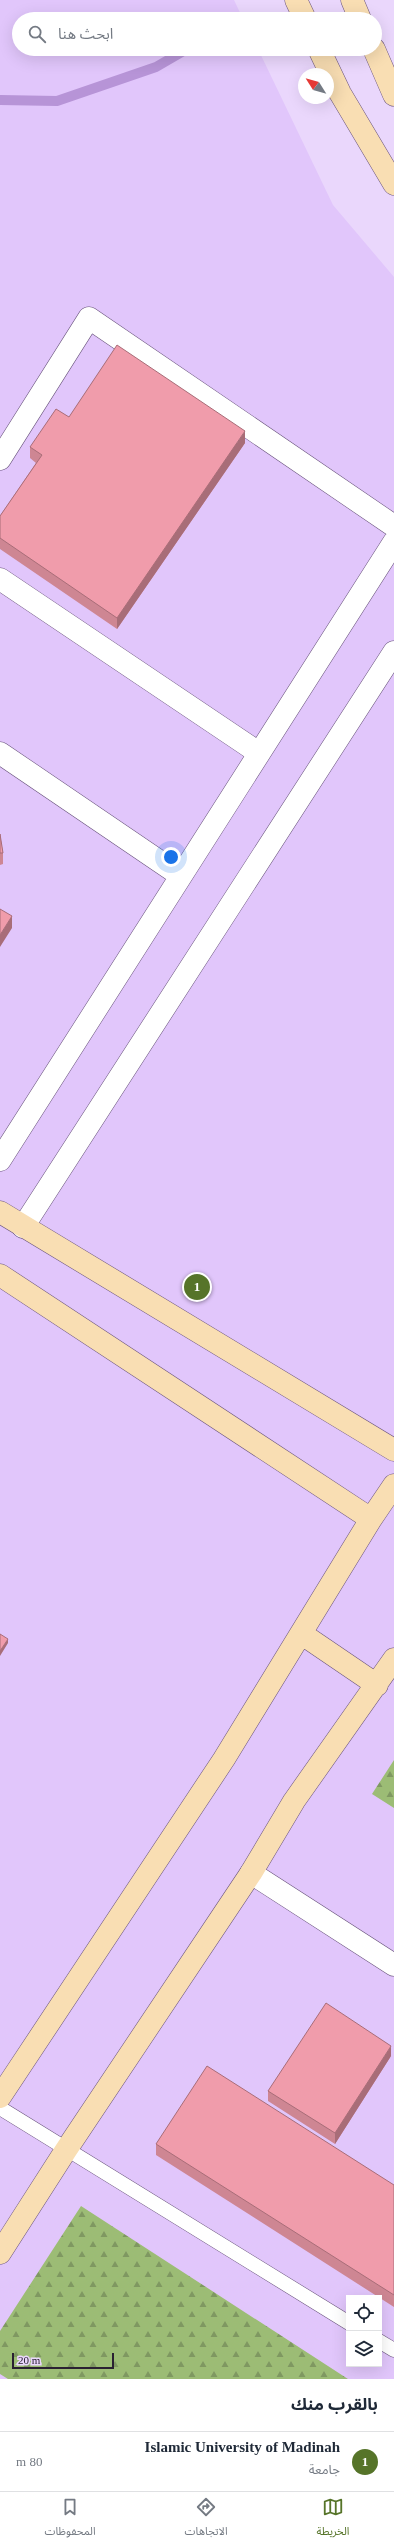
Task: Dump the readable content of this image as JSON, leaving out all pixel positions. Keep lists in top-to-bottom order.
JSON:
{
  "scale_bar": "20 m",
  "north": "top left",
  "page": {
    "search": "ابحث هنا",
    "pins": "1",
    "scale": "20 m",
    "heading": "بالقرب منك",
    "list": [
      {
        "mark": "1",
        "name": "Islamic University of Madinah",
        "note": "جامعة",
        "value": "80 m"
      }
    ],
    "nav": ["الخريطة", "الاتجاهات", "المحفوظات"]
  }
}
